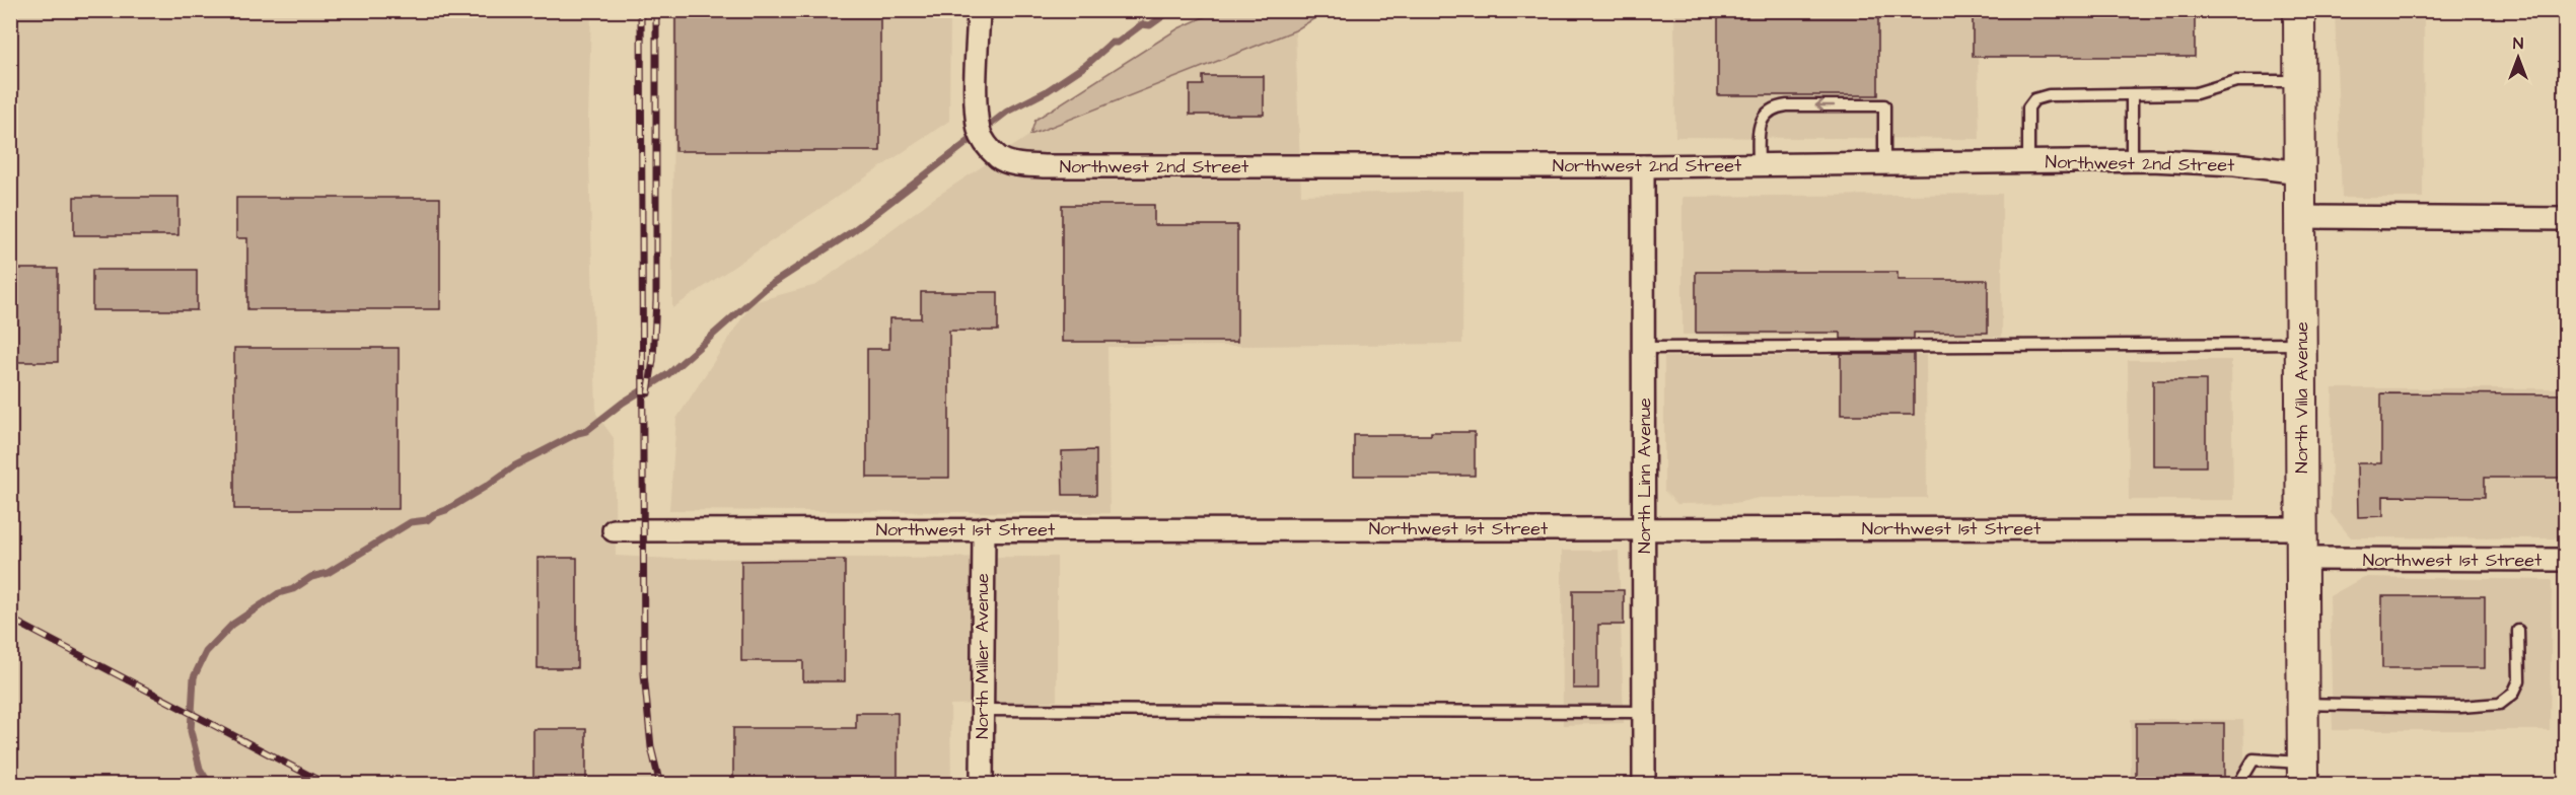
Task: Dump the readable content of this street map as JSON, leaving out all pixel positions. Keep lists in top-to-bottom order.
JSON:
{
  "streets": {
    "main road": ["North Villa Avenue"],
    "street": [
      "Northwest 2nd Street",
      "North Linn Avenue",
      "Northwest 1st Street",
      "North Miller Avenue"
    ]
  },
  "crossings": [
    ["Northwest 2nd Street", "North Villa Avenue"],
    ["Northwest 2nd Street", "North Linn Avenue"],
    ["North Villa Avenue", "Northwest 1st Street"],
    ["North Linn Avenue", "Northwest 1st Street"],
    ["Northwest 1st Street", "North Miller Avenue"]
  ],
  "north": "top"
}
